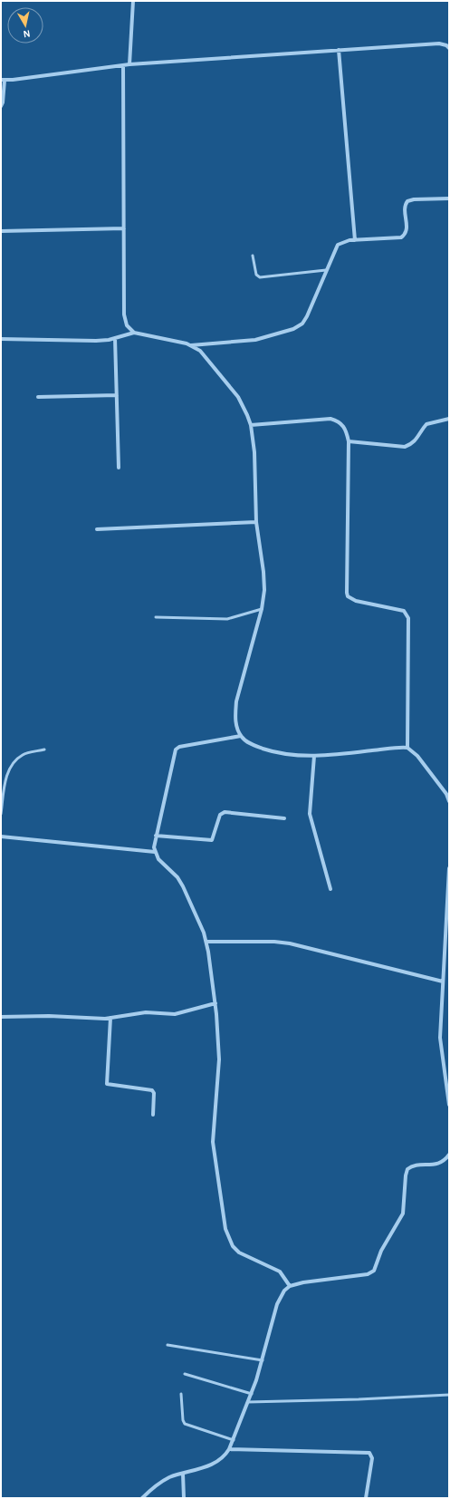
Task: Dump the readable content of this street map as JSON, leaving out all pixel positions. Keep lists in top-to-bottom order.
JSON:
{
  "north": "bottom"
}
